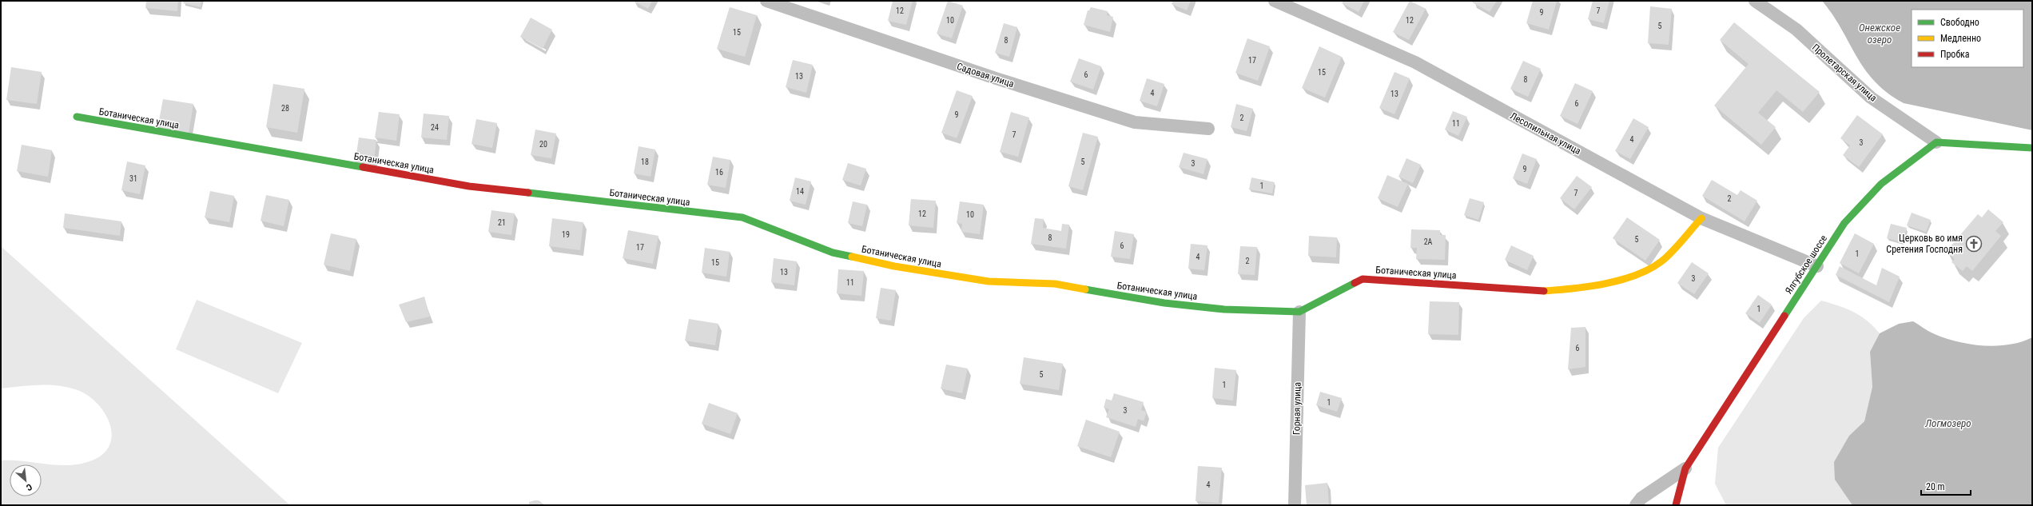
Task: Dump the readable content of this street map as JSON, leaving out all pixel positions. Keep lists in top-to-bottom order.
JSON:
{
  "streets": {
    "street": [
      "Пролетарская улица",
      "Садовая улица",
      "Ботаническая улица",
      "Лесопильная улица",
      "Ялгубское шоссе",
      "Горная улица"
    ]
  },
  "crossings": [
    ["Пролетарская улица", "Ялгубское шоссе"],
    ["Ботаническая улица", "Лесопильная улица"],
    ["Ботаническая улица", "Горная улица"],
    ["Лесопильная улица", "Ялгубское шоссе"]
  ],
  "water": ["Онежское озеро", "Логмозеро"],
  "places": {
    "church": ["Церковь во имя Сретения Господня"]
  },
  "house_numbers": [
    "12",
    "7",
    "9",
    "10",
    "12",
    "5",
    "15",
    "8",
    "17",
    "15",
    "6",
    "13",
    "8",
    "4",
    "13",
    "6",
    "28",
    "9",
    "2",
    "11",
    "24",
    "7",
    "4",
    "3",
    "20",
    "18",
    "5",
    "3",
    "9",
    "16",
    "31",
    "1",
    "14",
    "7",
    "2",
    "12",
    "10",
    "21",
    "19",
    "8",
    "5",
    "2А",
    "6",
    "17",
    "1",
    "4",
    "2",
    "15",
    "13",
    "3",
    "11",
    "1",
    "6",
    "5",
    "1",
    "1",
    "3",
    "4"
  ],
  "legend": ["Свободно", "Медленно", "Пробка"],
  "scale_bar": "20 m",
  "north": "bottom right"
}
